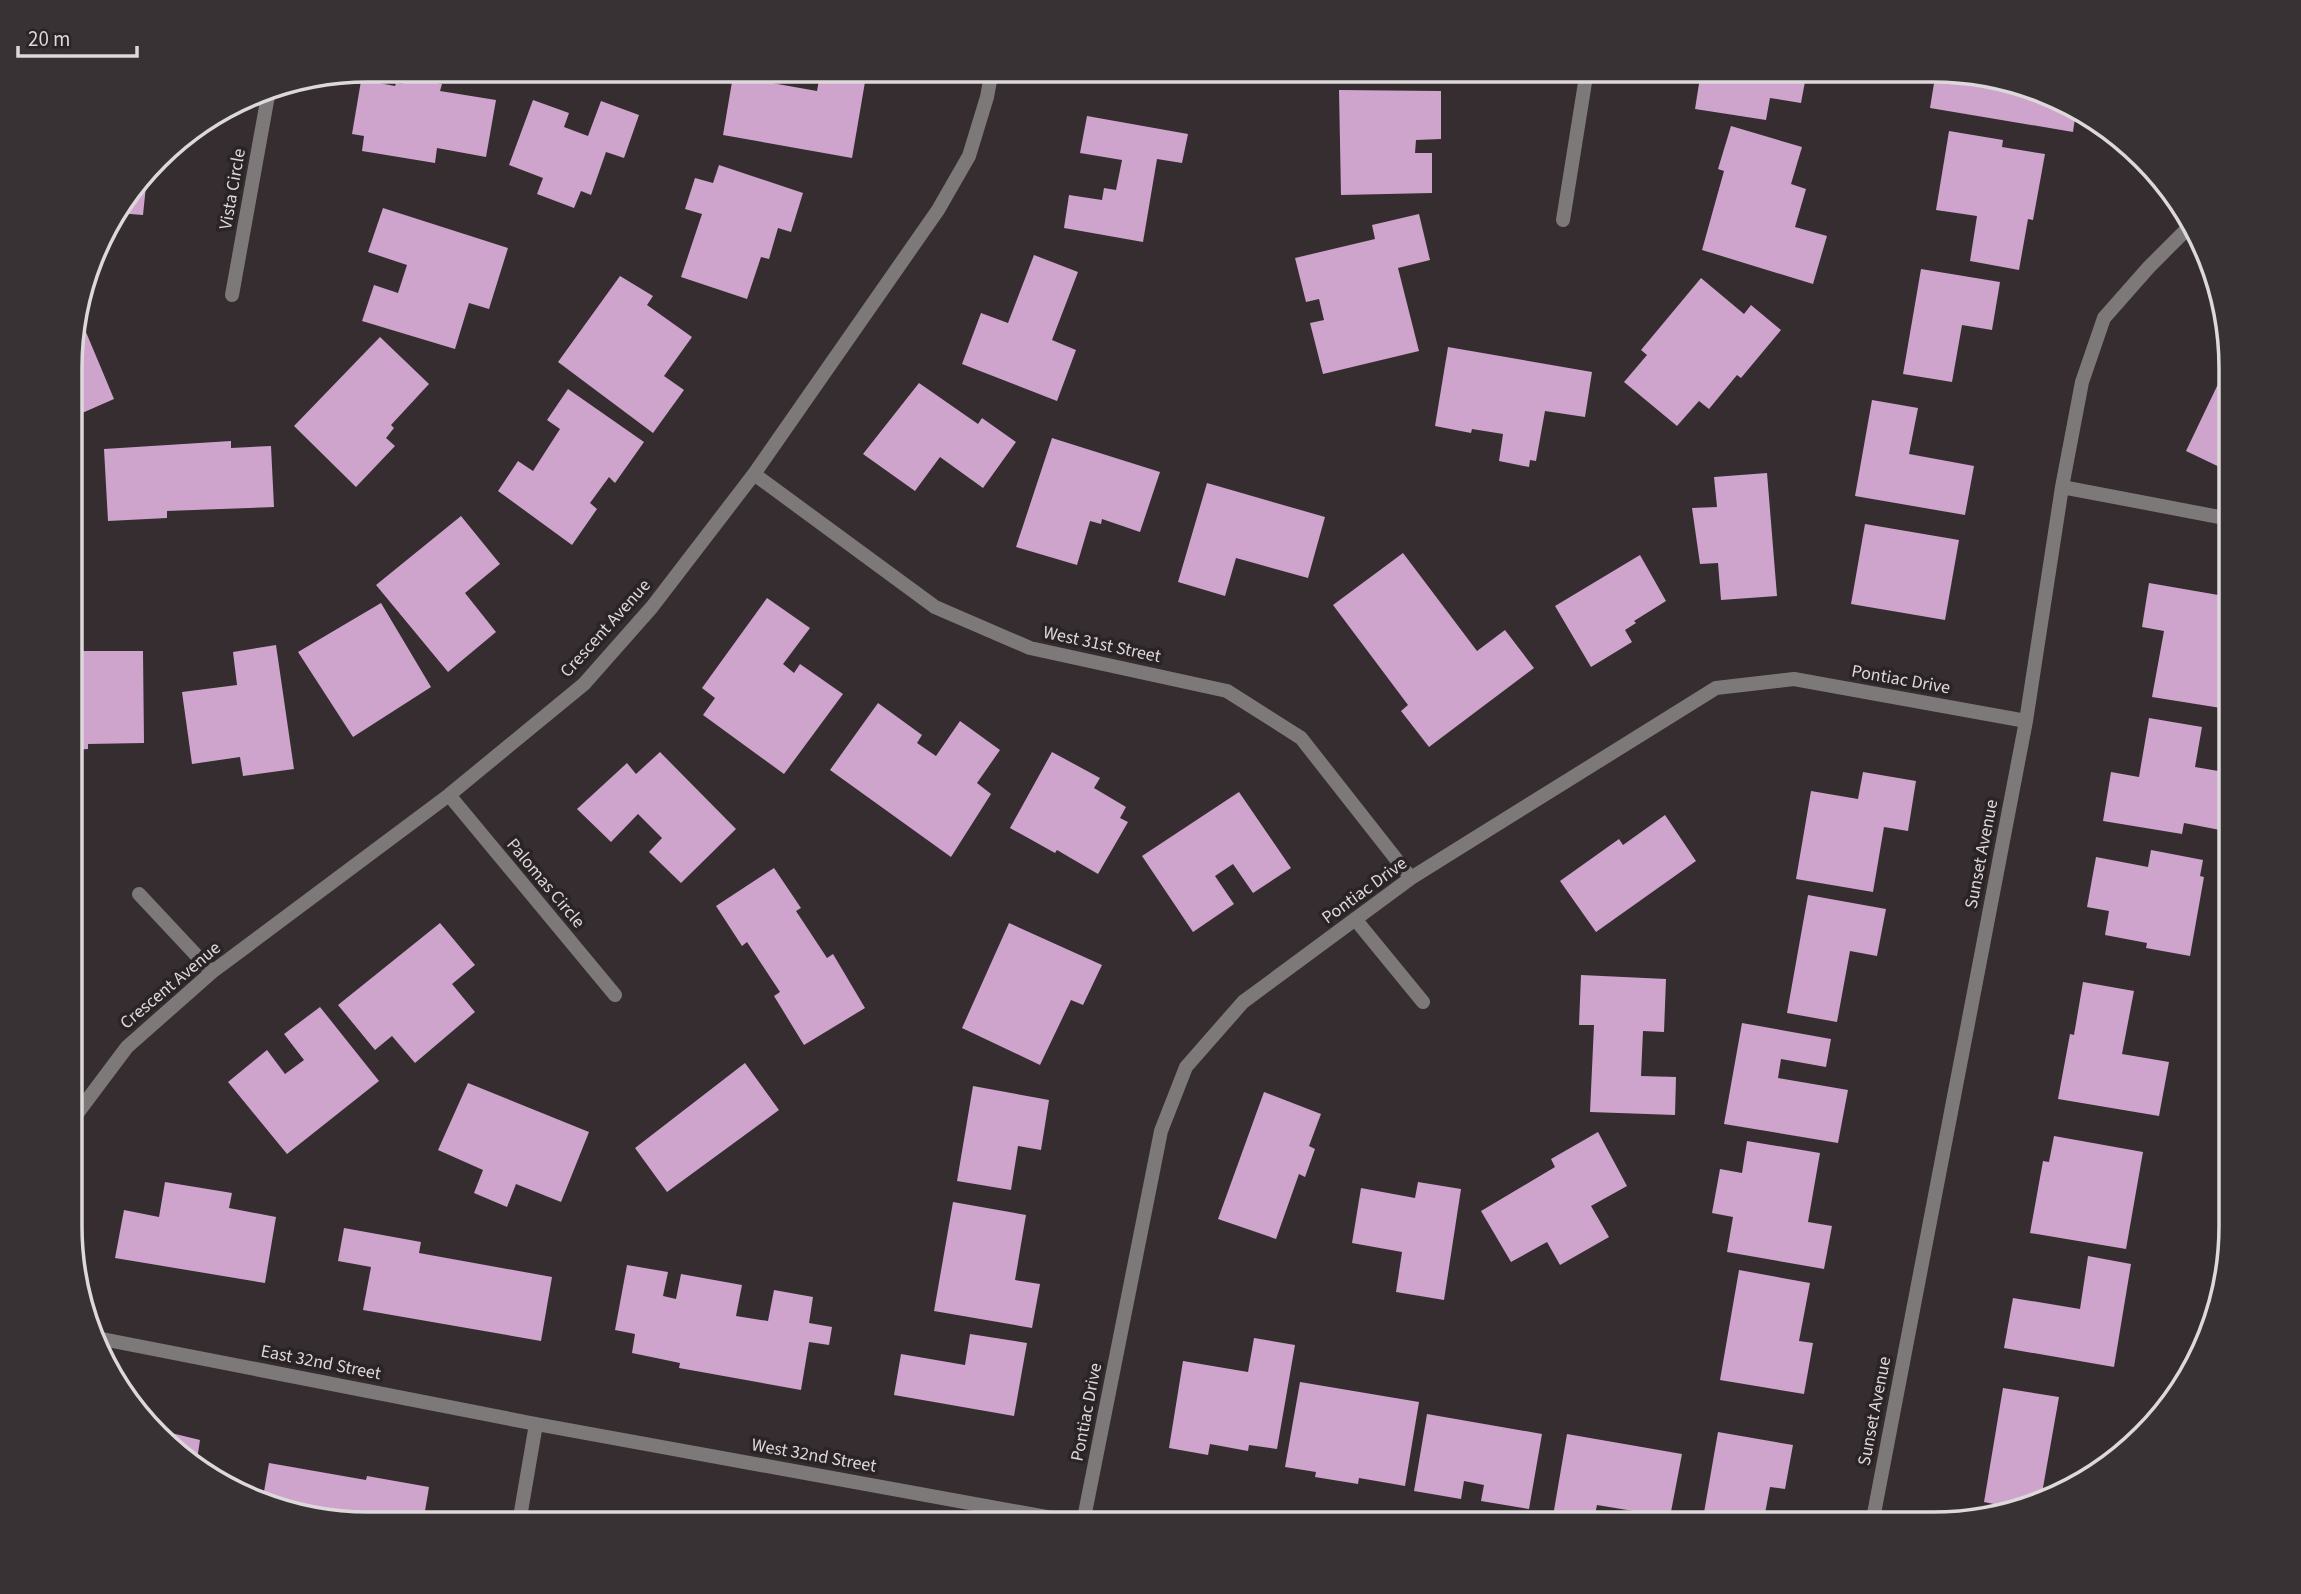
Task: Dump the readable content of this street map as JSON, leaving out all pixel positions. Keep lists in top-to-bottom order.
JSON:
{
  "streets": {
    "street": [
      "Vista Circle",
      "Crescent Avenue",
      "West 31st Street",
      "Pontiac Drive",
      "Sunset Avenue",
      "Palomas Circle",
      "East 32nd Street",
      "West 32nd Street"
    ]
  },
  "crossings": [
    ["Crescent Avenue", "West 31st Street"],
    ["Crescent Avenue", "Palomas Circle"],
    ["West 31st Street", "Pontiac Drive"],
    ["Pontiac Drive", "Sunset Avenue"],
    ["East 32nd Street", "West 32nd Street"]
  ],
  "scale_bar": "20 m"
}
